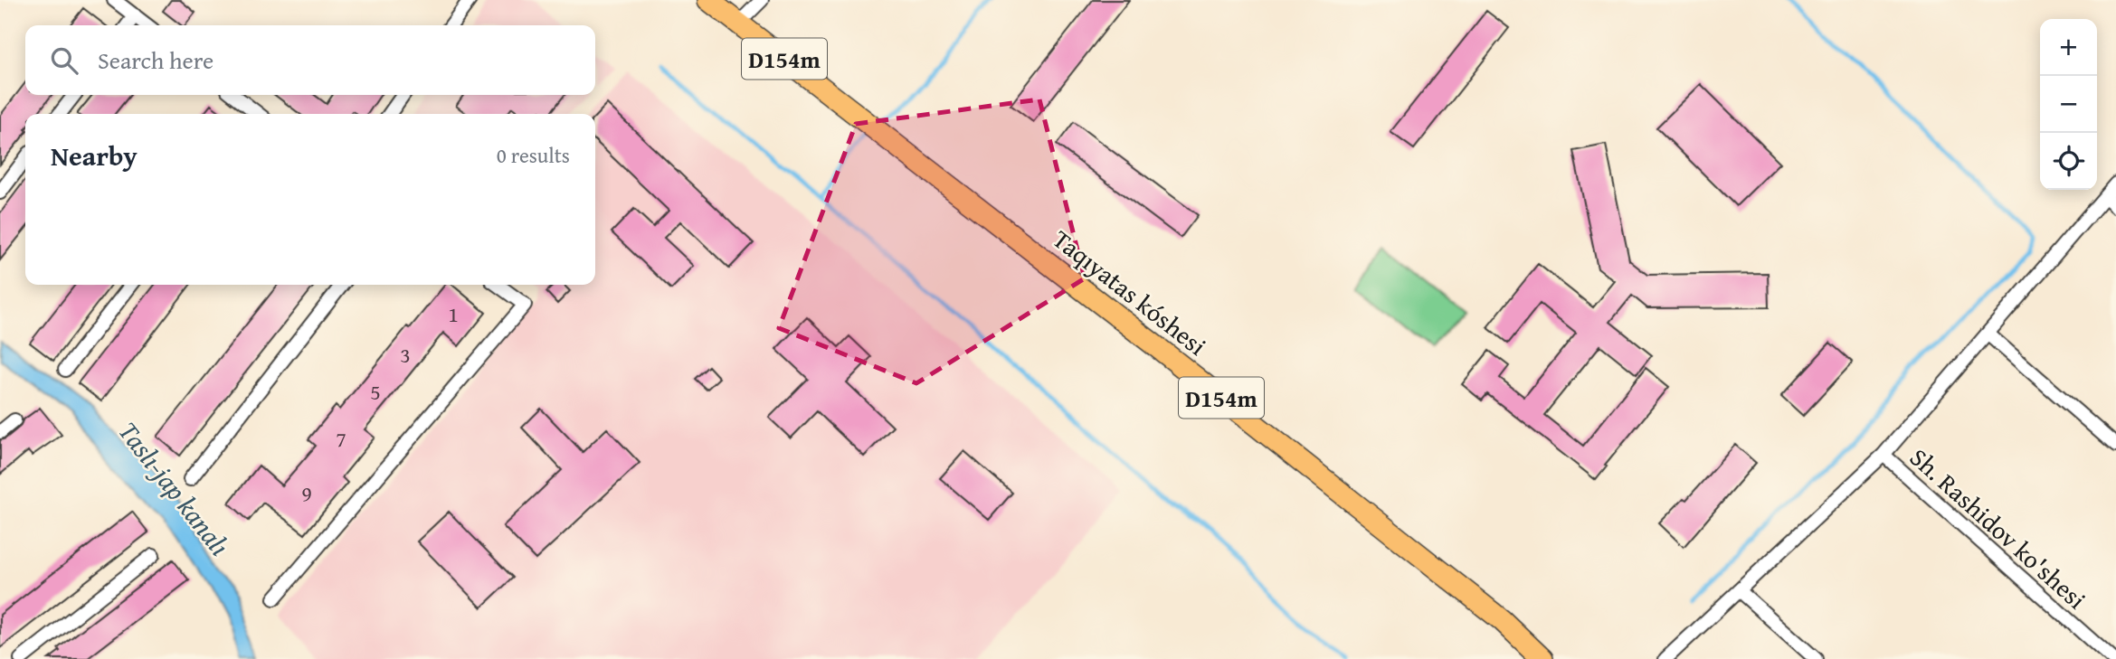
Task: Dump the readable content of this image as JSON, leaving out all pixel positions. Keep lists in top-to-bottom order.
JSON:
{
  "streets": {
    "main road": ["D154m", "Taqıyatas kóshesi"],
    "street": ["Sh. Rashidov ko'shesi"]
  },
  "water": ["Taslı-jap kanalı"],
  "house_numbers": [
    "1",
    "3",
    "5",
    "7",
    "9"
  ],
  "page": {
    "map_buttons": ["+", "−"],
    "search": "Search here",
    "heading": ["Nearby", "0 results"]
  }
}
